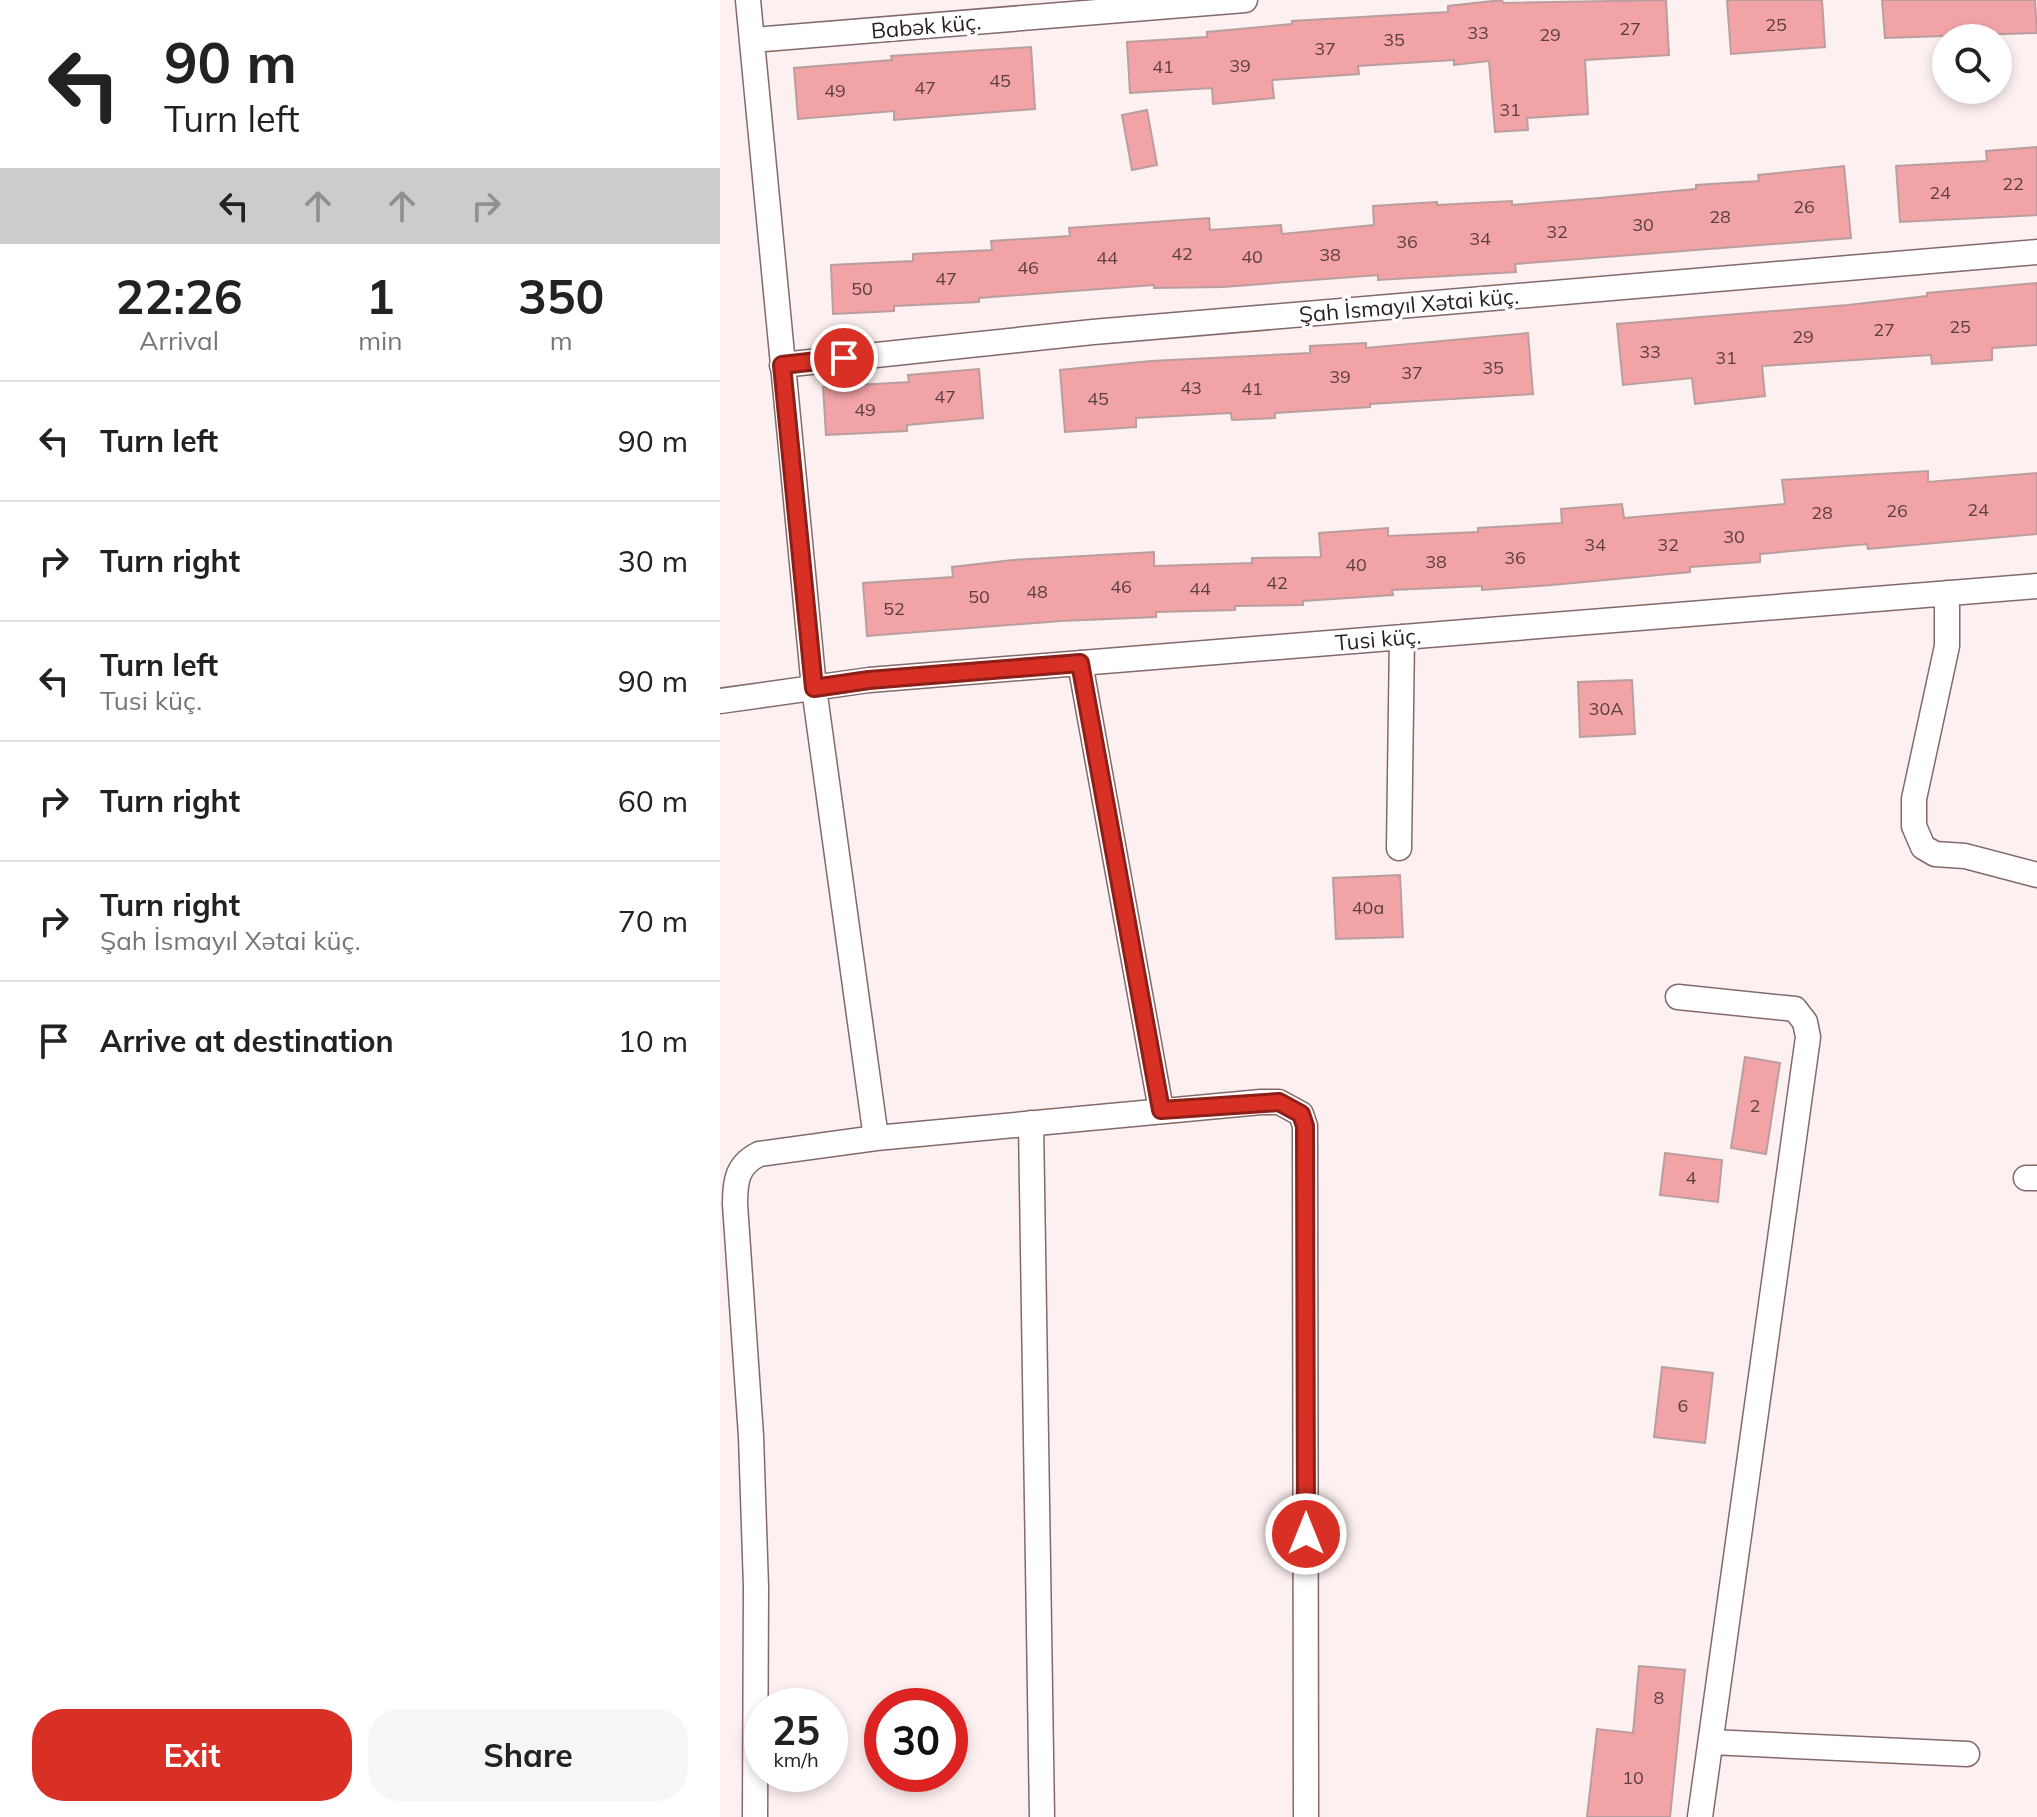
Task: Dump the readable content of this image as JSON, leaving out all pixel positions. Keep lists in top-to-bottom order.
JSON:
{
  "streets": {
    "street": ["Babək küç.", "Şah İsmayıl Xətai küç.", "Tusi küç."]
  },
  "house_numbers": [
    "25",
    "27",
    "33",
    "29",
    "35",
    "37",
    "39",
    "41",
    "45",
    "47",
    "49",
    "31",
    "22",
    "24",
    "26",
    "28",
    "30",
    "32",
    "34",
    "36",
    "42",
    "38",
    "40",
    "44",
    "46",
    "47",
    "50",
    "25",
    "27",
    "29",
    "33",
    "31",
    "35",
    "37",
    "39",
    "43",
    "41",
    "47",
    "45",
    "49",
    "24",
    "26",
    "28",
    "30",
    "34",
    "32",
    "36",
    "38",
    "40",
    "42",
    "46",
    "44",
    "48",
    "50",
    "52",
    "30A",
    "40a",
    "2",
    "4",
    "6",
    "8",
    "10"
  ],
  "page": {
    "turn": ["90 m", "Turn left"],
    "eta": [
      "22:26",
      "Arrival",
      "1",
      "min",
      "350",
      "m"
    ],
    "list": [
      {
        "name": "Turn left",
        "value": "90 m"
      },
      {
        "name": "Turn right",
        "value": "30 m"
      },
      {
        "name": "Turn left",
        "note": "Tusi küç.",
        "value": "90 m"
      },
      {
        "name": "Turn right",
        "value": "60 m"
      },
      {
        "name": "Turn right",
        "note": "Şah İsmayıl Xətai küç.",
        "value": "70 m"
      },
      {
        "name": "Arrive at destination",
        "value": "10 m"
      }
    ],
    "speed": "25 km/h",
    "limit": "30",
    "buttons": ["Exit", "Share"]
  }
}
